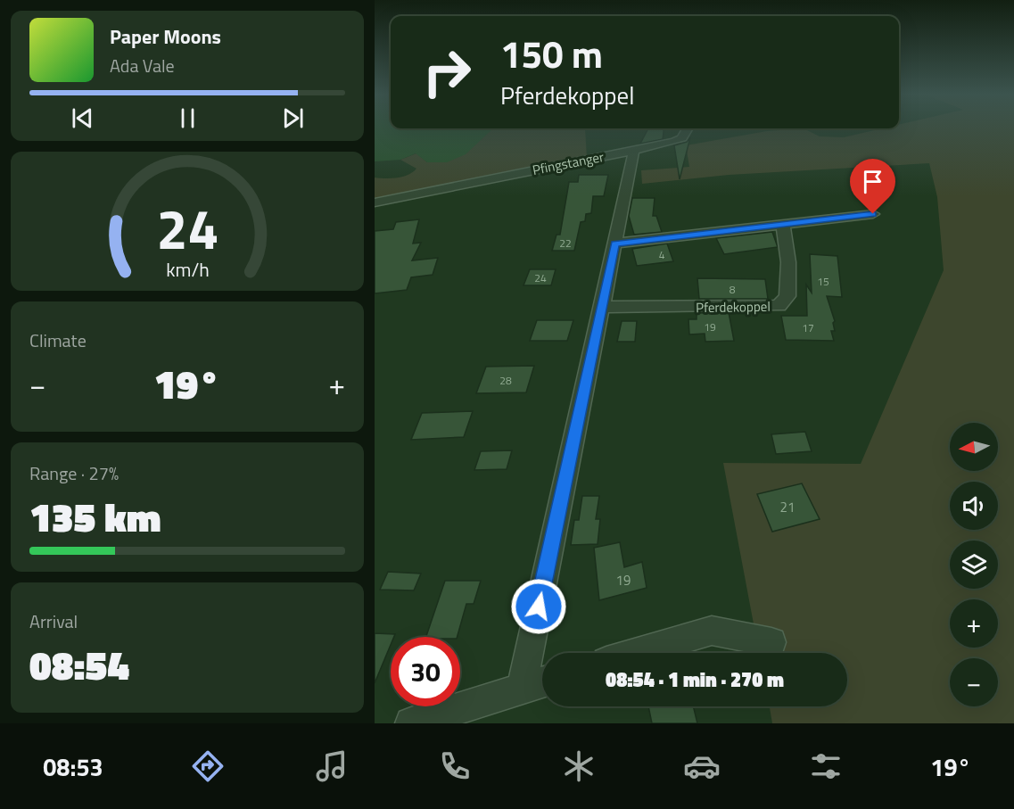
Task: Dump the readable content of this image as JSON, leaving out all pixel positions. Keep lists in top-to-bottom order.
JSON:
{
  "streets": {
    "street": ["Pfingstanger", "Pferdekoppel"]
  },
  "house_numbers": [
    "22",
    "4",
    "24",
    "15",
    "8",
    "19",
    "17",
    "28",
    "21",
    "19"
  ],
  "north": "left",
  "page": {
    "turn": ["150 m", "Pferdekoppel"],
    "song": ["Paper Moons", "Ada Vale"],
    "tile": [
      "Climate",
      ["Range · 27%", "135 km"],
      ["Arrival", "08:54"]
    ],
    "heat": ["−", "19°", "+"],
    "map_buttons": ["+", "−"],
    "limit": "30",
    "trip": "08:54 · 1 min · 270 m",
    "tabs": ["08:53", "19°"],
    "gauge": ["24", "km/h"]
  }
}
